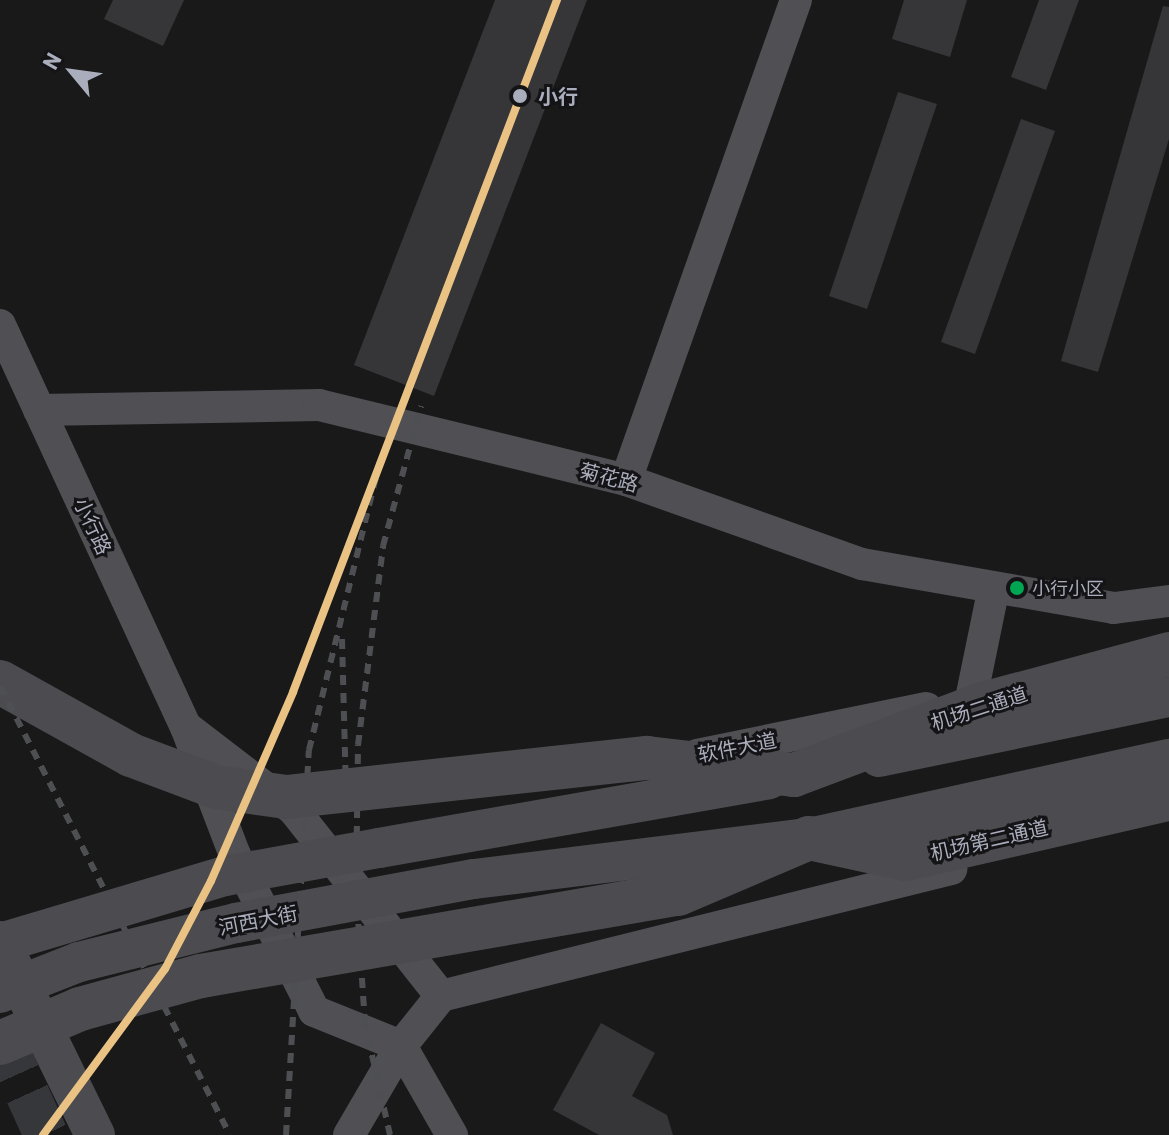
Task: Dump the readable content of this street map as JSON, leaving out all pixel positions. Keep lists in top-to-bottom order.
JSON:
{
  "streets": {
    "highway": ["机场二通道", "机场第二通道"],
    "main road": ["软件大道", "河西大街"],
    "street": ["菊花路", "小行路"]
  },
  "crossings": [
    ["菊花路", "小行路"],
    ["小行路", "软件大道"],
    ["机场二通道", "软件大道"],
    ["机场第二通道", "河西大街"]
  ],
  "places": ["小行", "小行小区"],
  "north": "top left"
}
